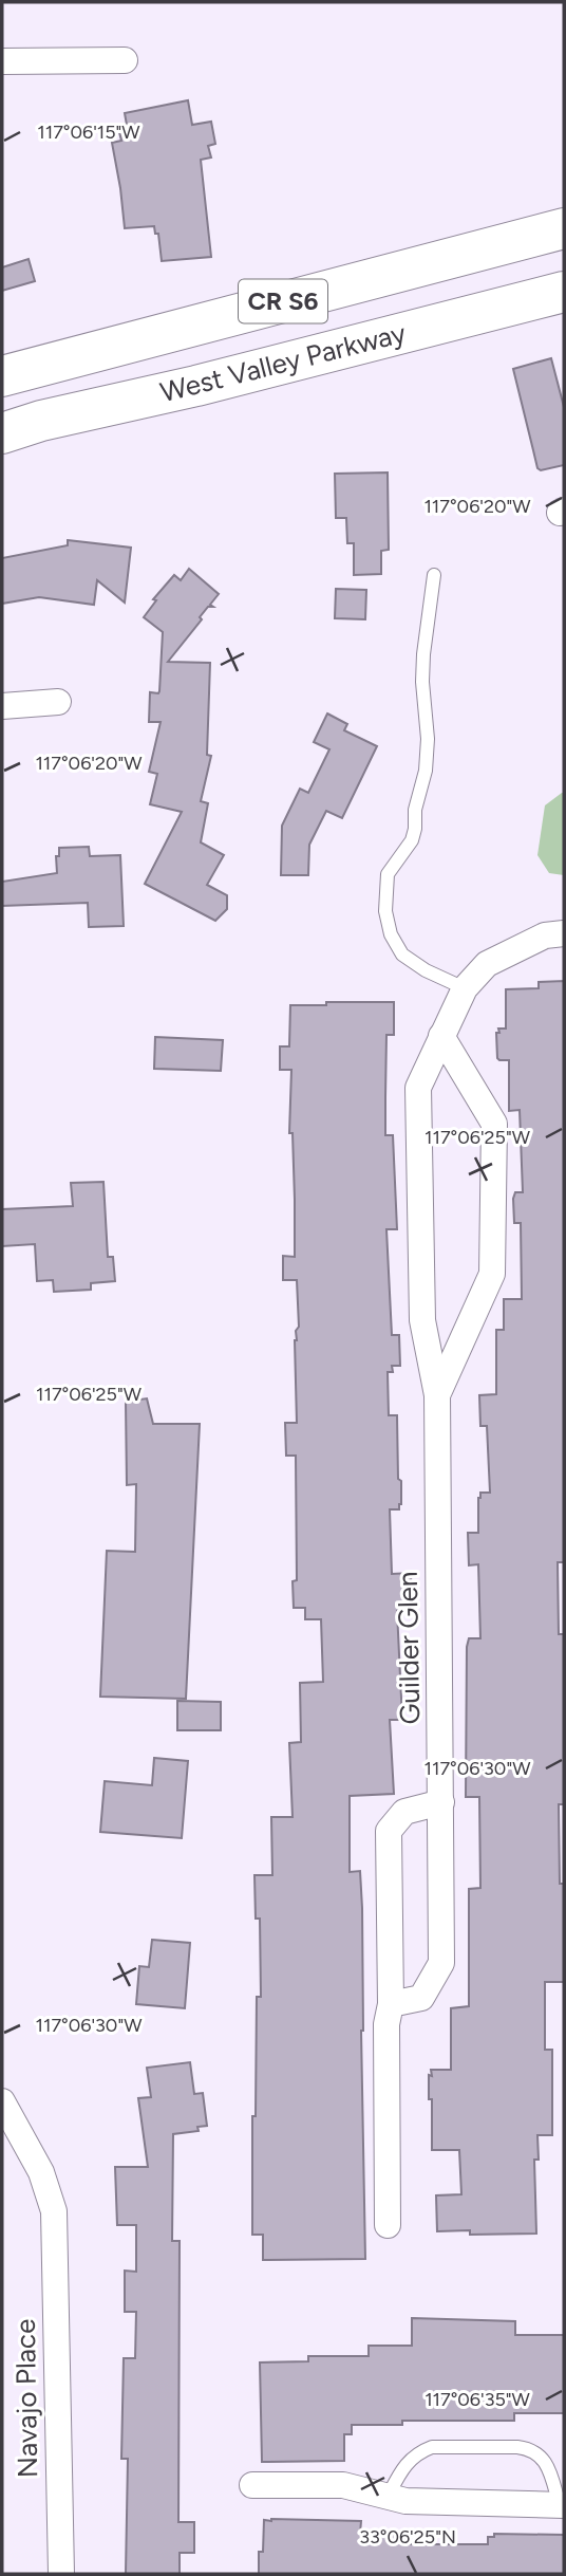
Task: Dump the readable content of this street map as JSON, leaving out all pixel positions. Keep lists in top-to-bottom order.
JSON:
{
  "streets": {
    "main road": ["CR S6", "West Valley Parkway"],
    "street": ["Guilder Glen", "Navajo Place"]
  },
  "coordinates": [
    "117°06'15\"W",
    "117°06'20\"W",
    "117°06'25\"W",
    "117°06'30\"W",
    "117°06'35\"W",
    "33°06'25\"N"
  ]
}
